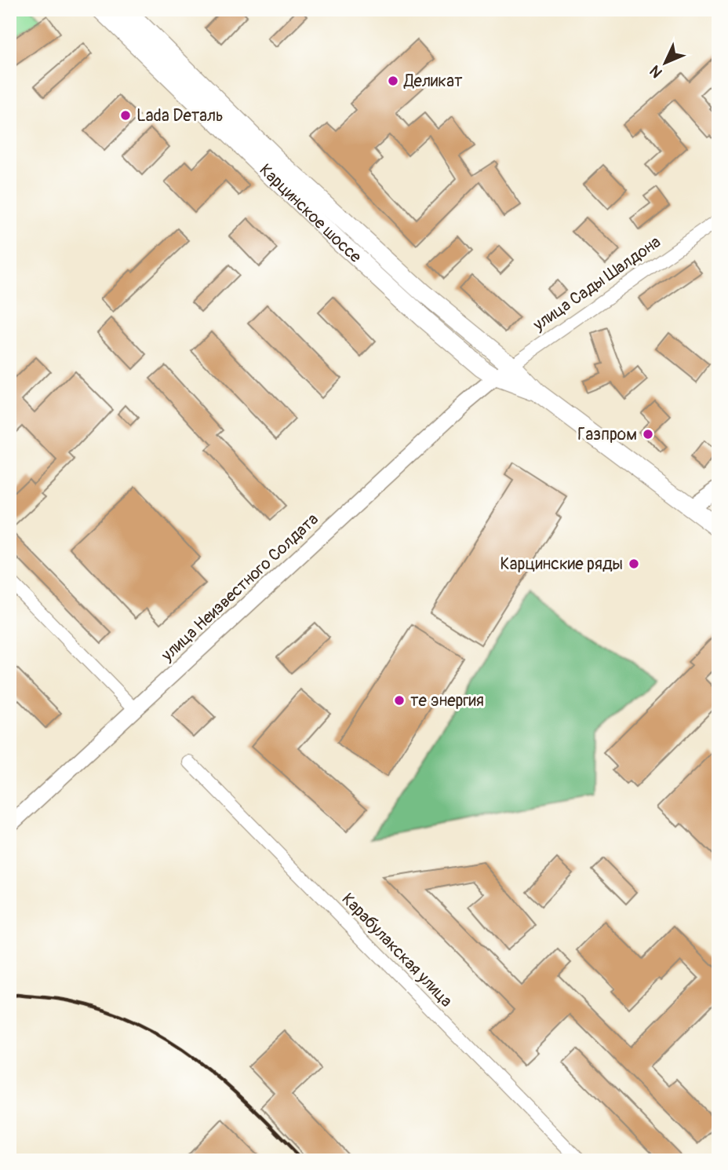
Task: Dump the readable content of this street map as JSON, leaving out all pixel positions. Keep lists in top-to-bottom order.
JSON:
{
  "streets": {
    "main road": ["Карцинское шоссе"],
    "street": ["улица Сады Шалдона", "улица Неизвестного Солдата", "Карабулакская улица"]
  },
  "crossings": [
    ["Карцинское шоссе", "улица Сады Шалдона"],
    ["Карцинское шоссе", "улица Неизвестного Солдата"],
    ["улица Сады Шалдона", "улица Неизвестного Солдата"]
  ],
  "places": [
    "Деликат",
    "Lada Dеталь",
    "Газпром",
    "Карцинские ряды",
    "те энергия"
  ],
  "north": "bottom left"
}
